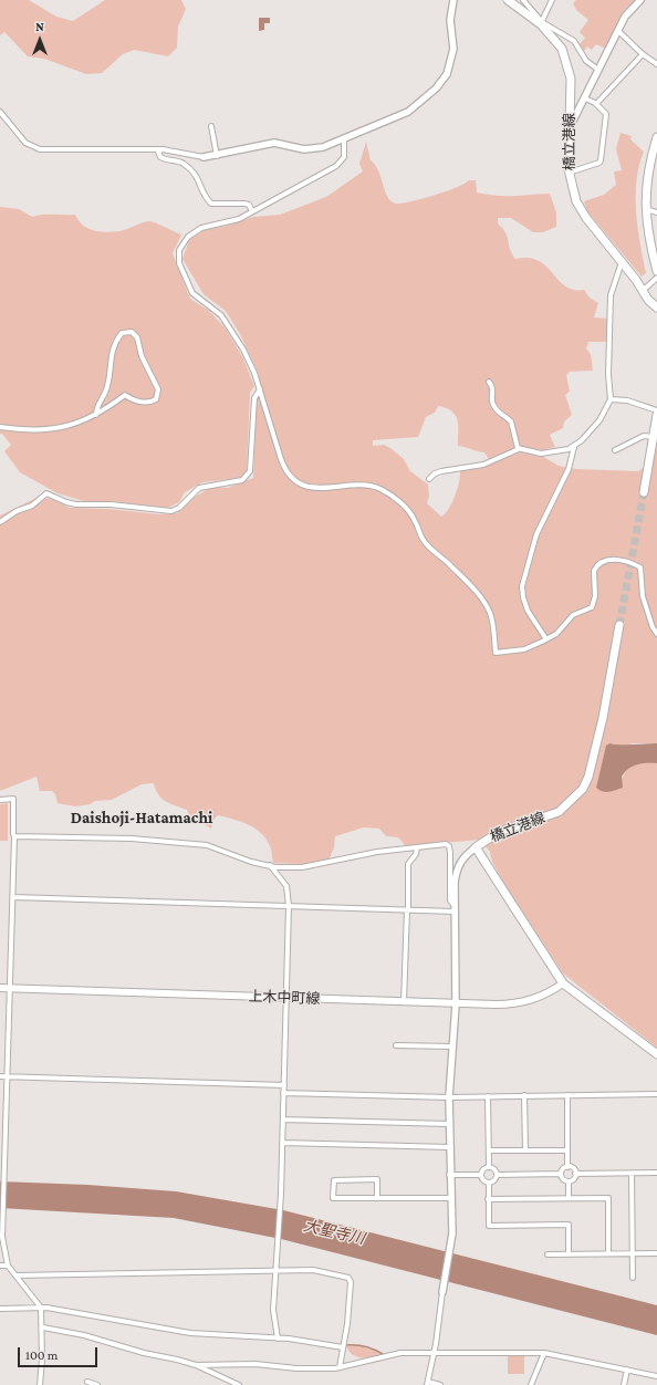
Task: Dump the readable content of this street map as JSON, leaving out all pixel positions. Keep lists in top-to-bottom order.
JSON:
{
  "streets": {
    "main road": ["橋立港線", "上木中町線"]
  },
  "crossings": [
    ["橋立港線", "上木中町線"]
  ],
  "districts": ["Daishoji-Hatamachi"],
  "water": ["大聖寺川"],
  "scale_bar": "100 m",
  "north": "top"
}
